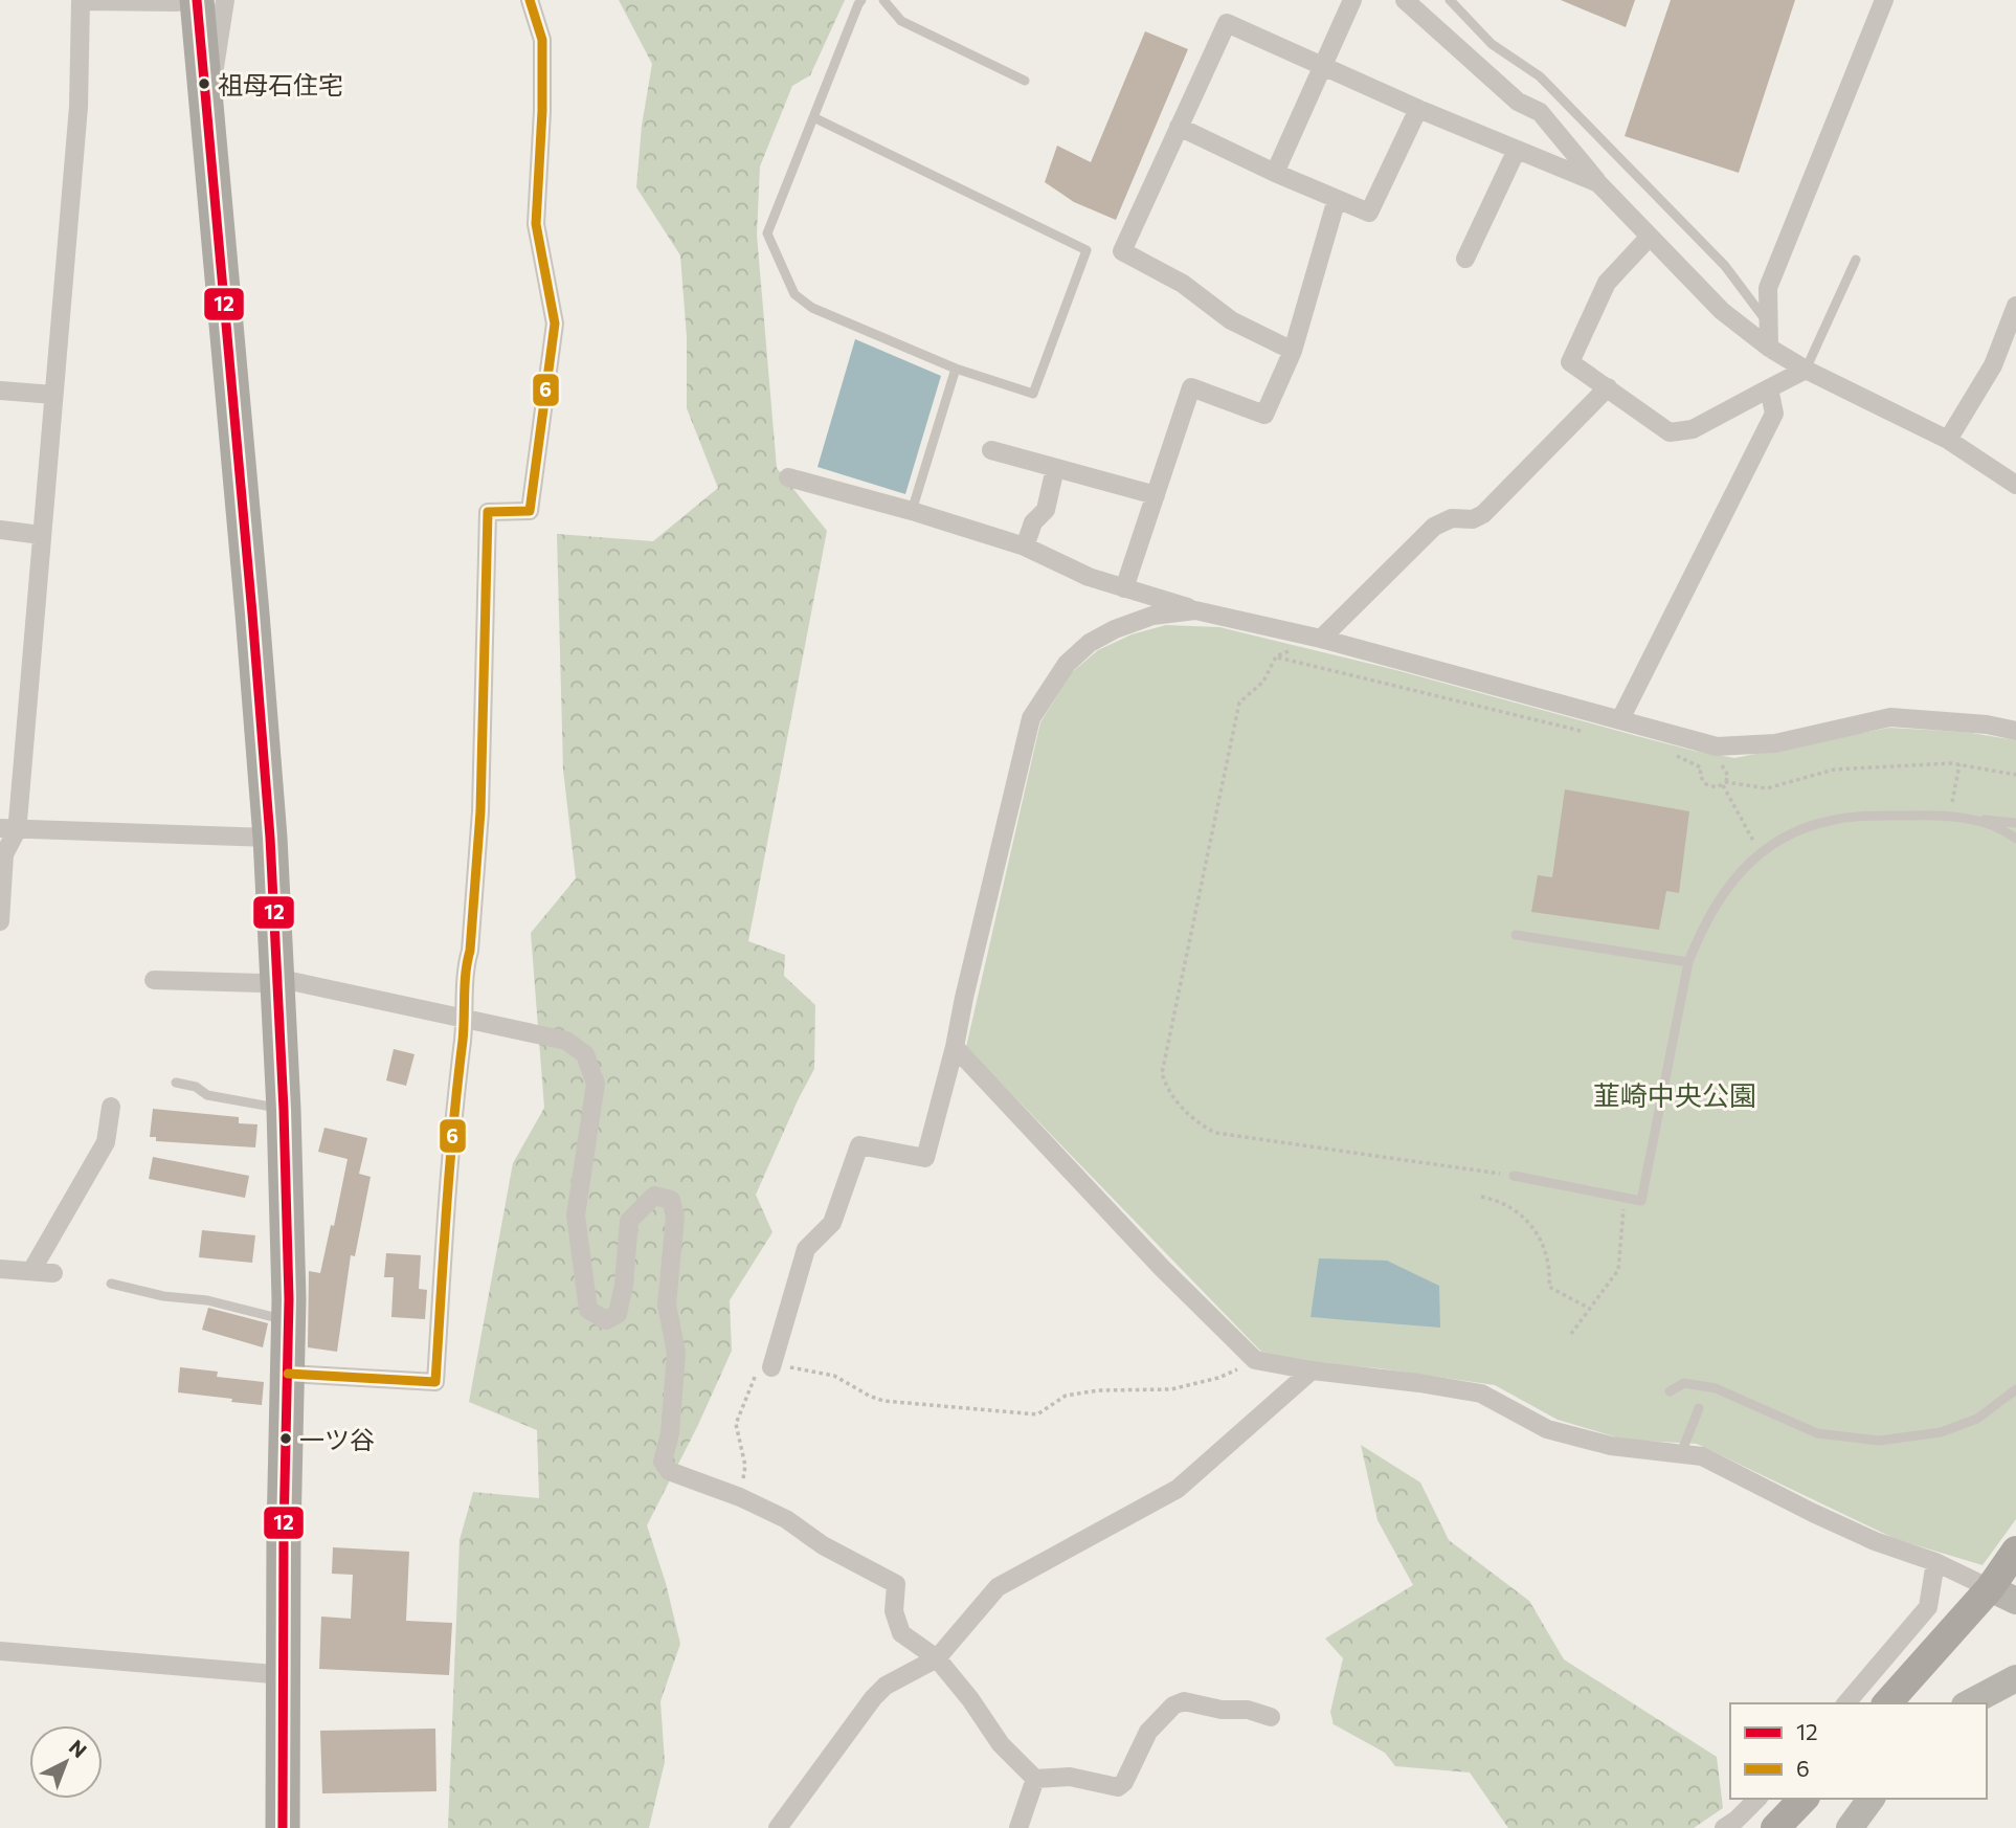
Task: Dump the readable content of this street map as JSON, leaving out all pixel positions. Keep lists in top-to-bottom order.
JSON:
{
  "parks": ["韮崎中央公園"],
  "places": ["祖母石住宅", "一ツ谷"],
  "lines": ["transit line 12", "transit line 6"],
  "legend": ["12", "6"],
  "north": "top right"
}
